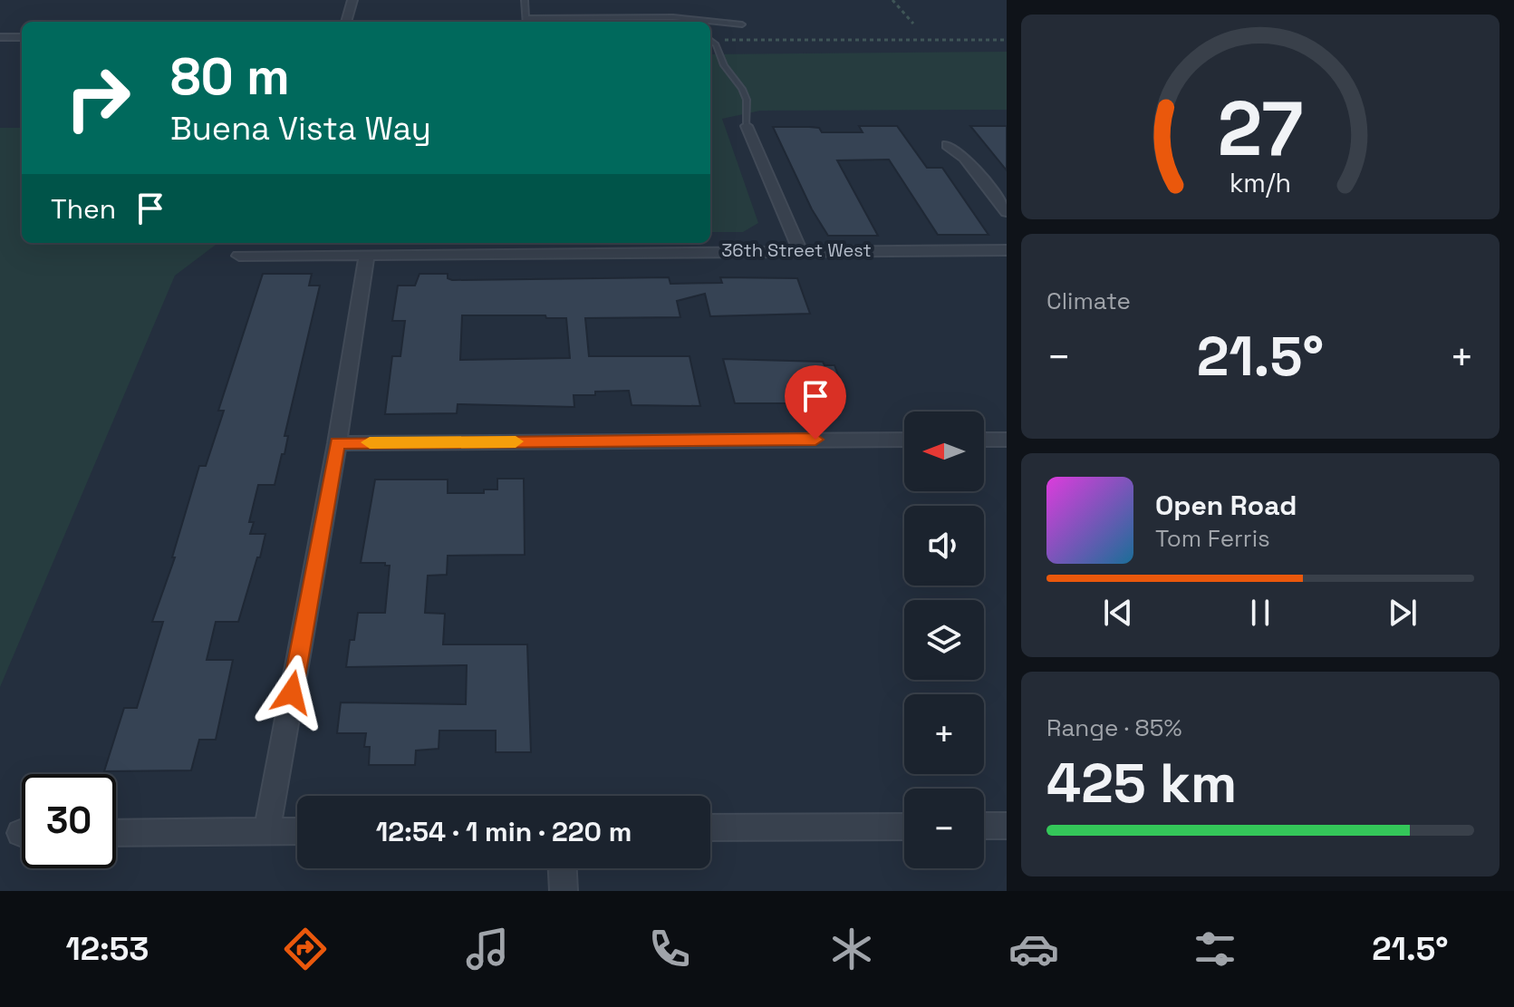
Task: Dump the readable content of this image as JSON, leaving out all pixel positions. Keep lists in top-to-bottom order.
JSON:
{
  "streets": {
    "street": ["36th Street West"]
  },
  "north": "left",
  "page": {
    "turn": ["80 m", "Buena Vista Way"],
    "then": "Then",
    "tile": [
      "Climate",
      ["Range · 85%", "425 km"]
    ],
    "heat": ["−", "21.5°", "+"],
    "map_buttons": ["+", "−"],
    "song": ["Open Road", "Tom Ferris"],
    "limit": "30",
    "trip": "12:54 · 1 min · 220 m",
    "tabs": ["12:53", "21.5°"],
    "gauge": ["27", "km/h"]
  }
}
